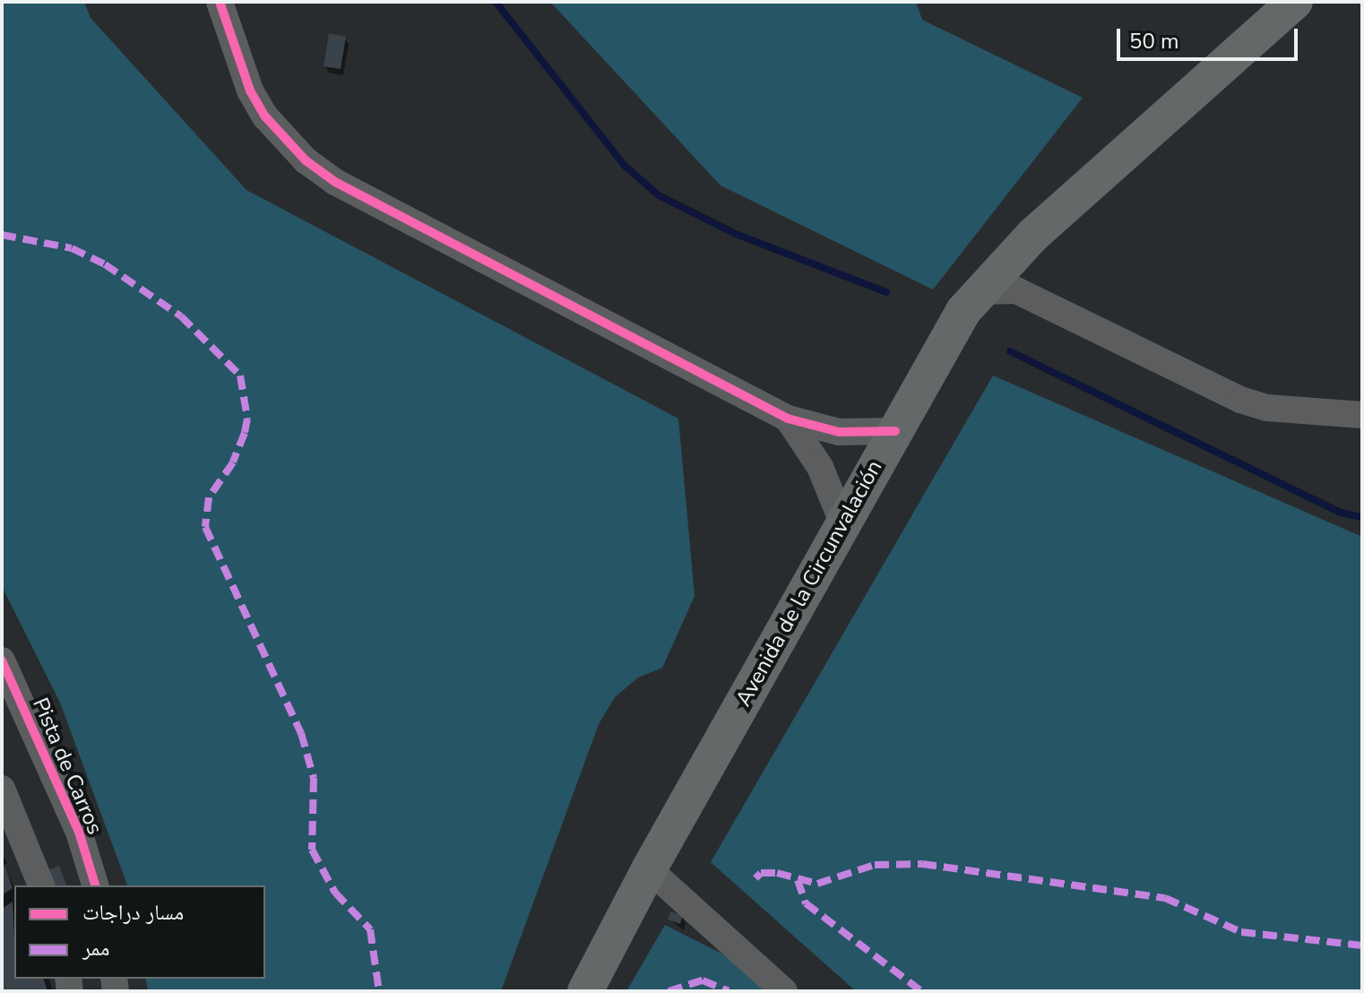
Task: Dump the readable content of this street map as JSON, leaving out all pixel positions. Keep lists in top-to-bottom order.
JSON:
{
  "streets": {
    "main road": ["Avenida de la Circunvalación"],
    "street": ["Pista de Carros"]
  },
  "legend": ["مسار دراجات", "ممر"],
  "scale_bar": "50 m"
}
